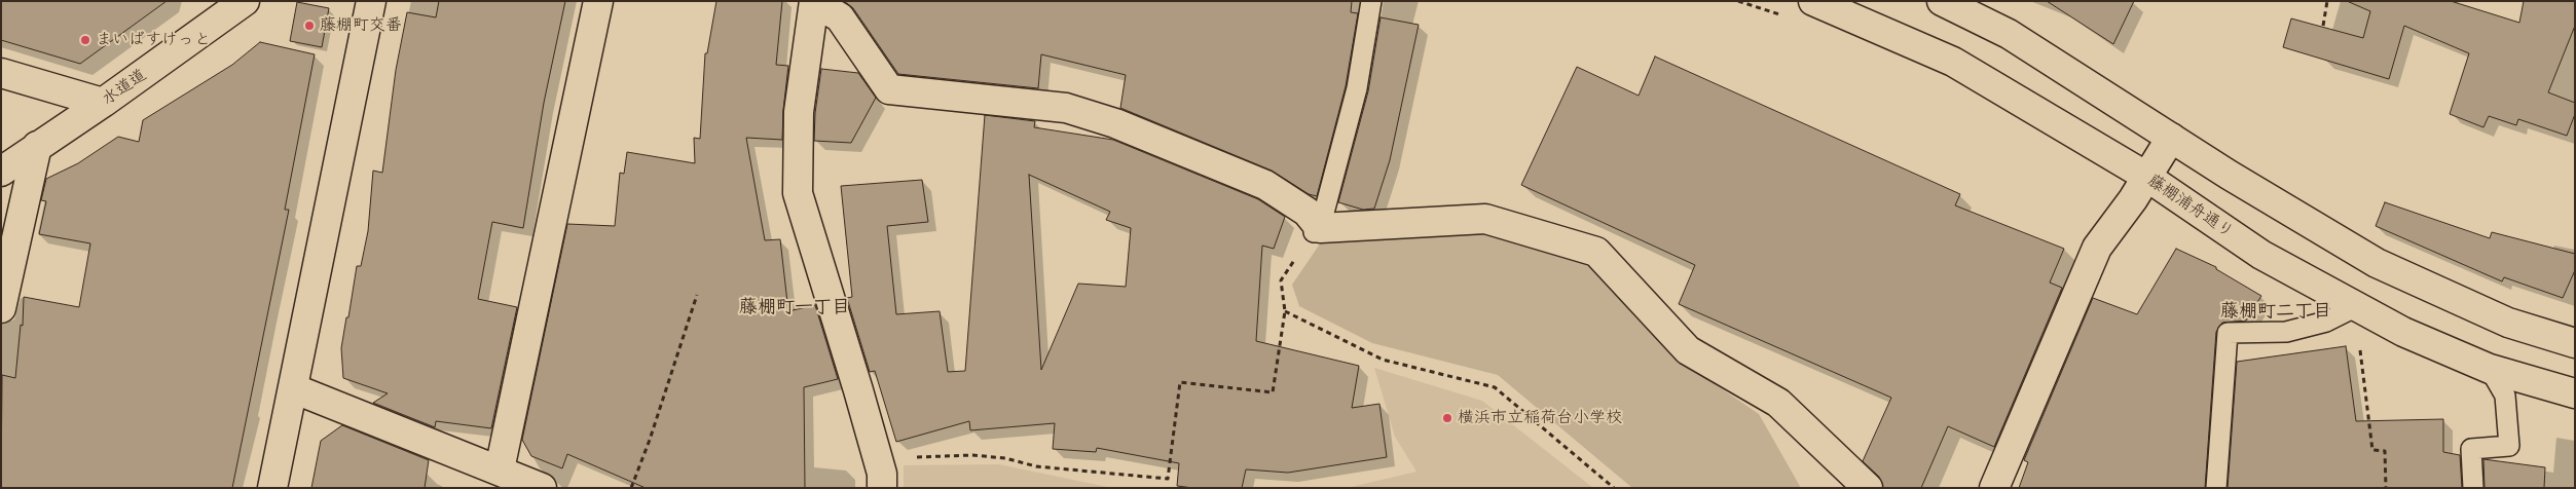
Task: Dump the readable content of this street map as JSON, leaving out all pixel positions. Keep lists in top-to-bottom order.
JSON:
{
  "streets": {
    "street": ["水道道", "藤棚浦舟通り"]
  },
  "districts": ["藤棚町一丁目", "藤棚町二丁目"],
  "places": ["藤棚町交番", "まいばすけっと", "横浜市立稲荷台小学校"]
}
